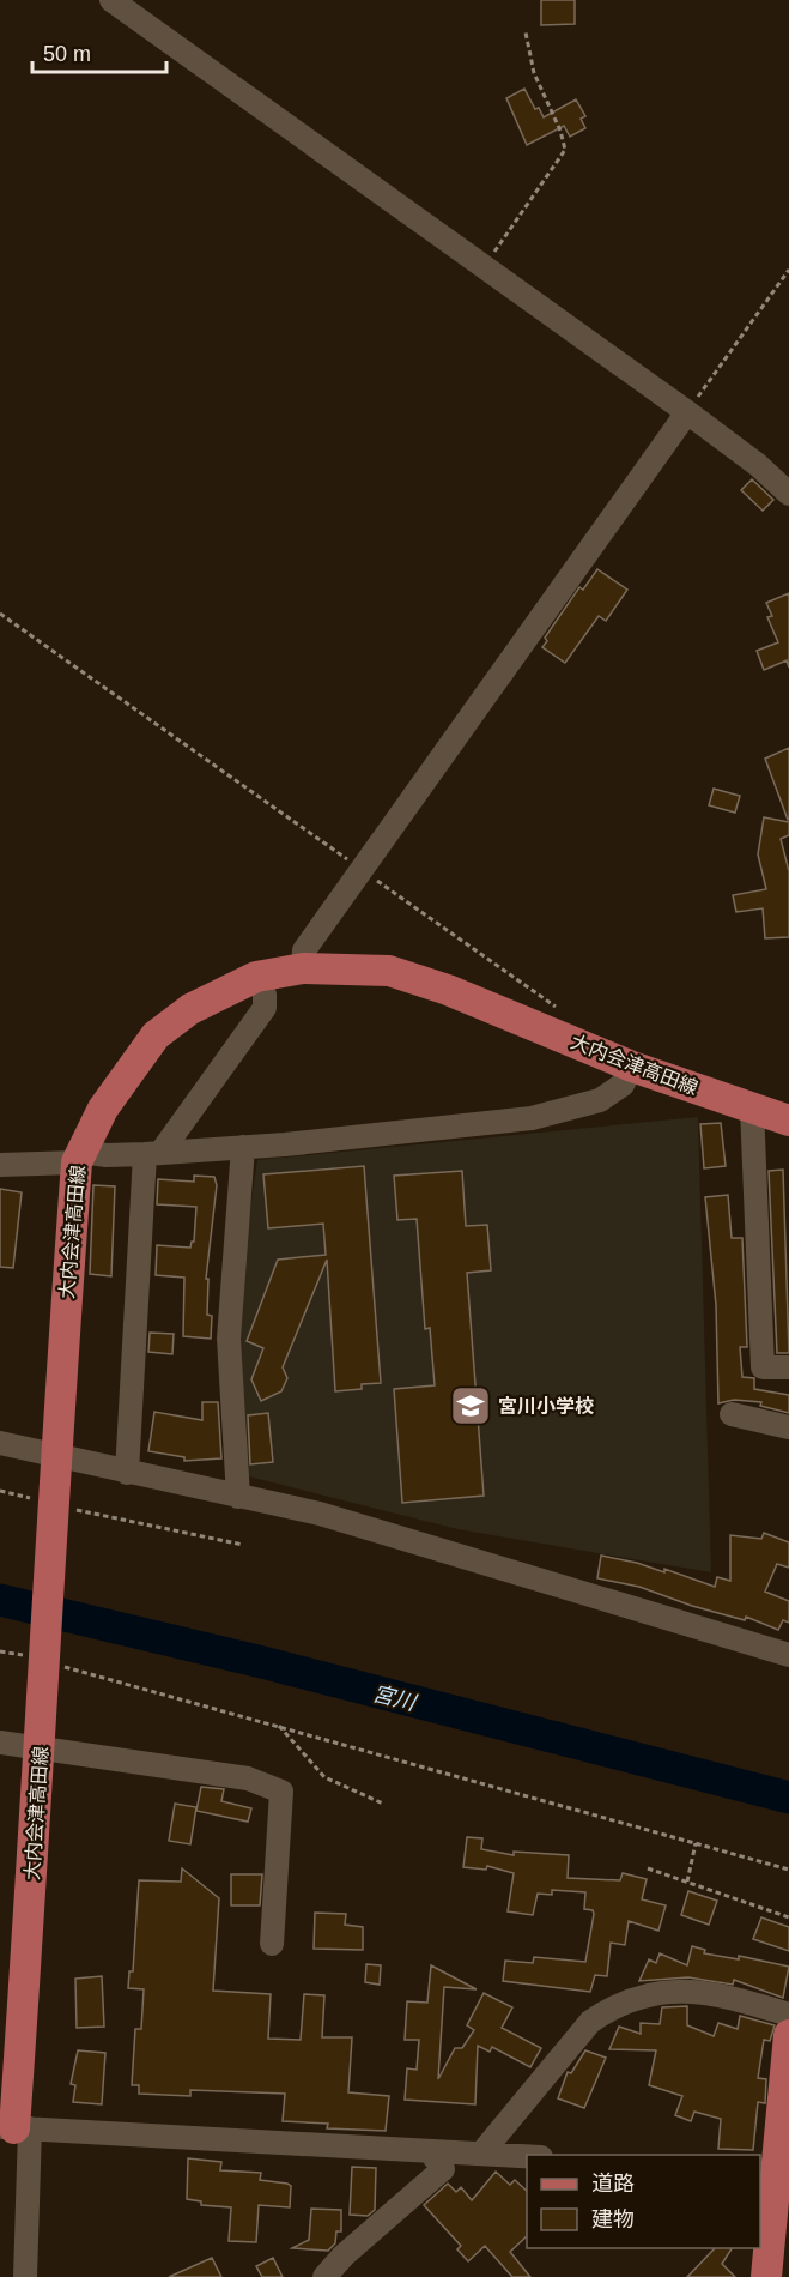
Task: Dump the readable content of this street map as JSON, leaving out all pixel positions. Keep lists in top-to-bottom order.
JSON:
{
  "streets": {
    "main road": ["大内会津高田線"]
  },
  "water": ["宮川"],
  "places": {
    "school or university": ["宮川小学校"]
  },
  "legend": ["道路", "建物"],
  "scale_bar": "50 m"
}
